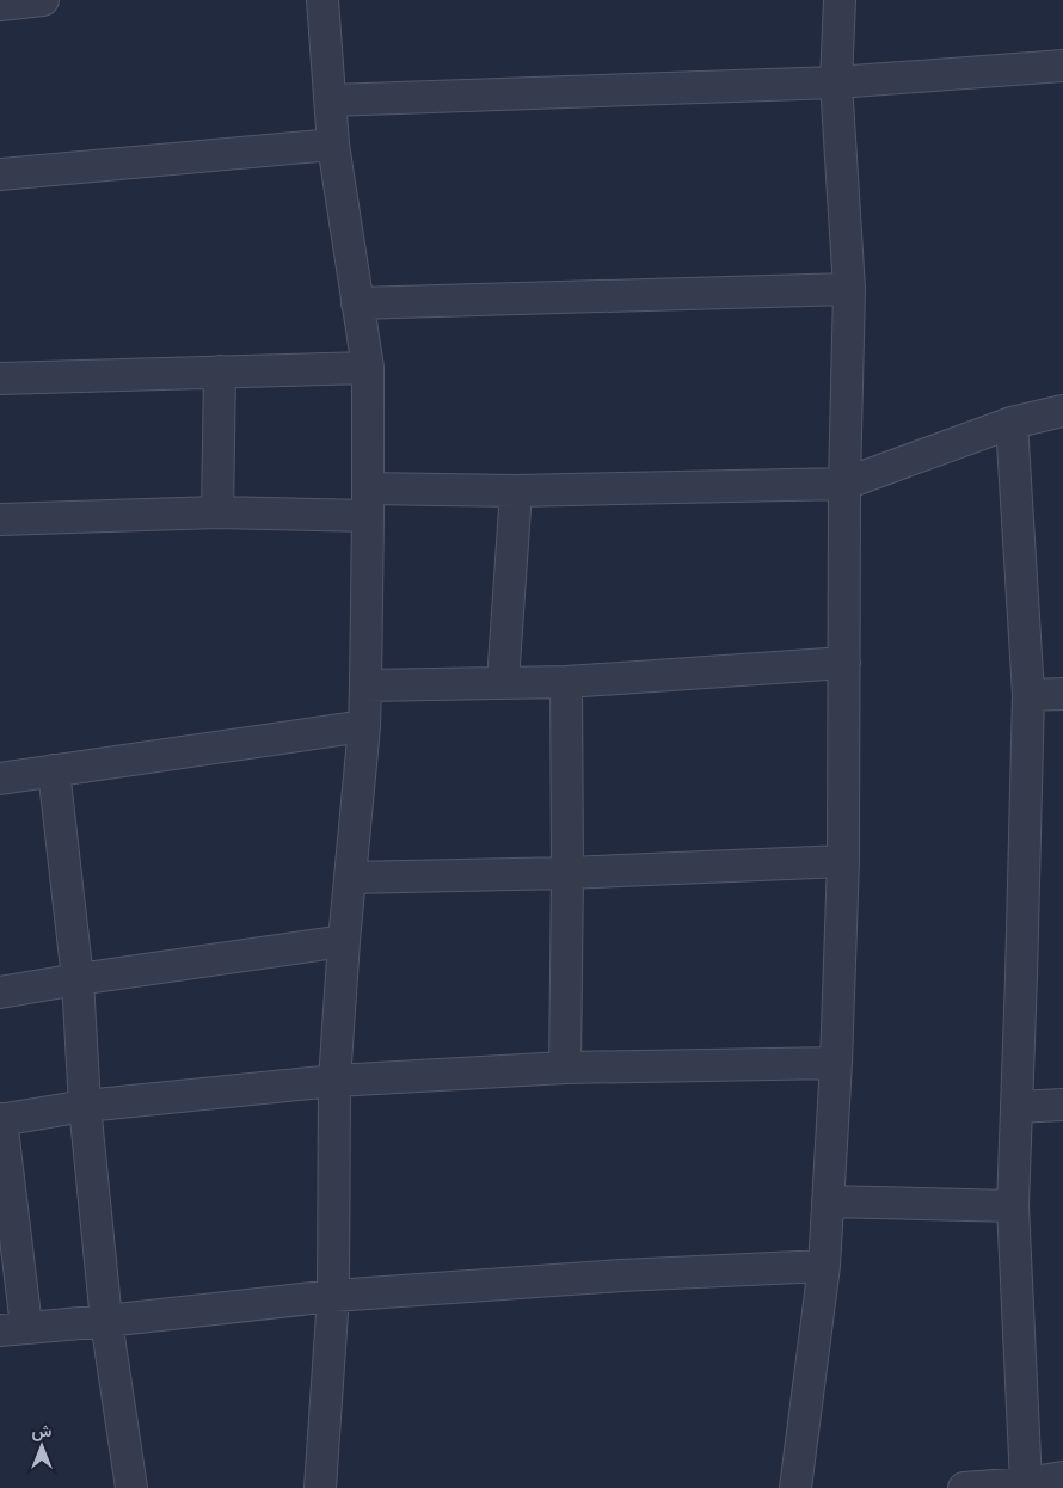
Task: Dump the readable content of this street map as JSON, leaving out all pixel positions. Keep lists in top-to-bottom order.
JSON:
{
  "north": "top"
}
